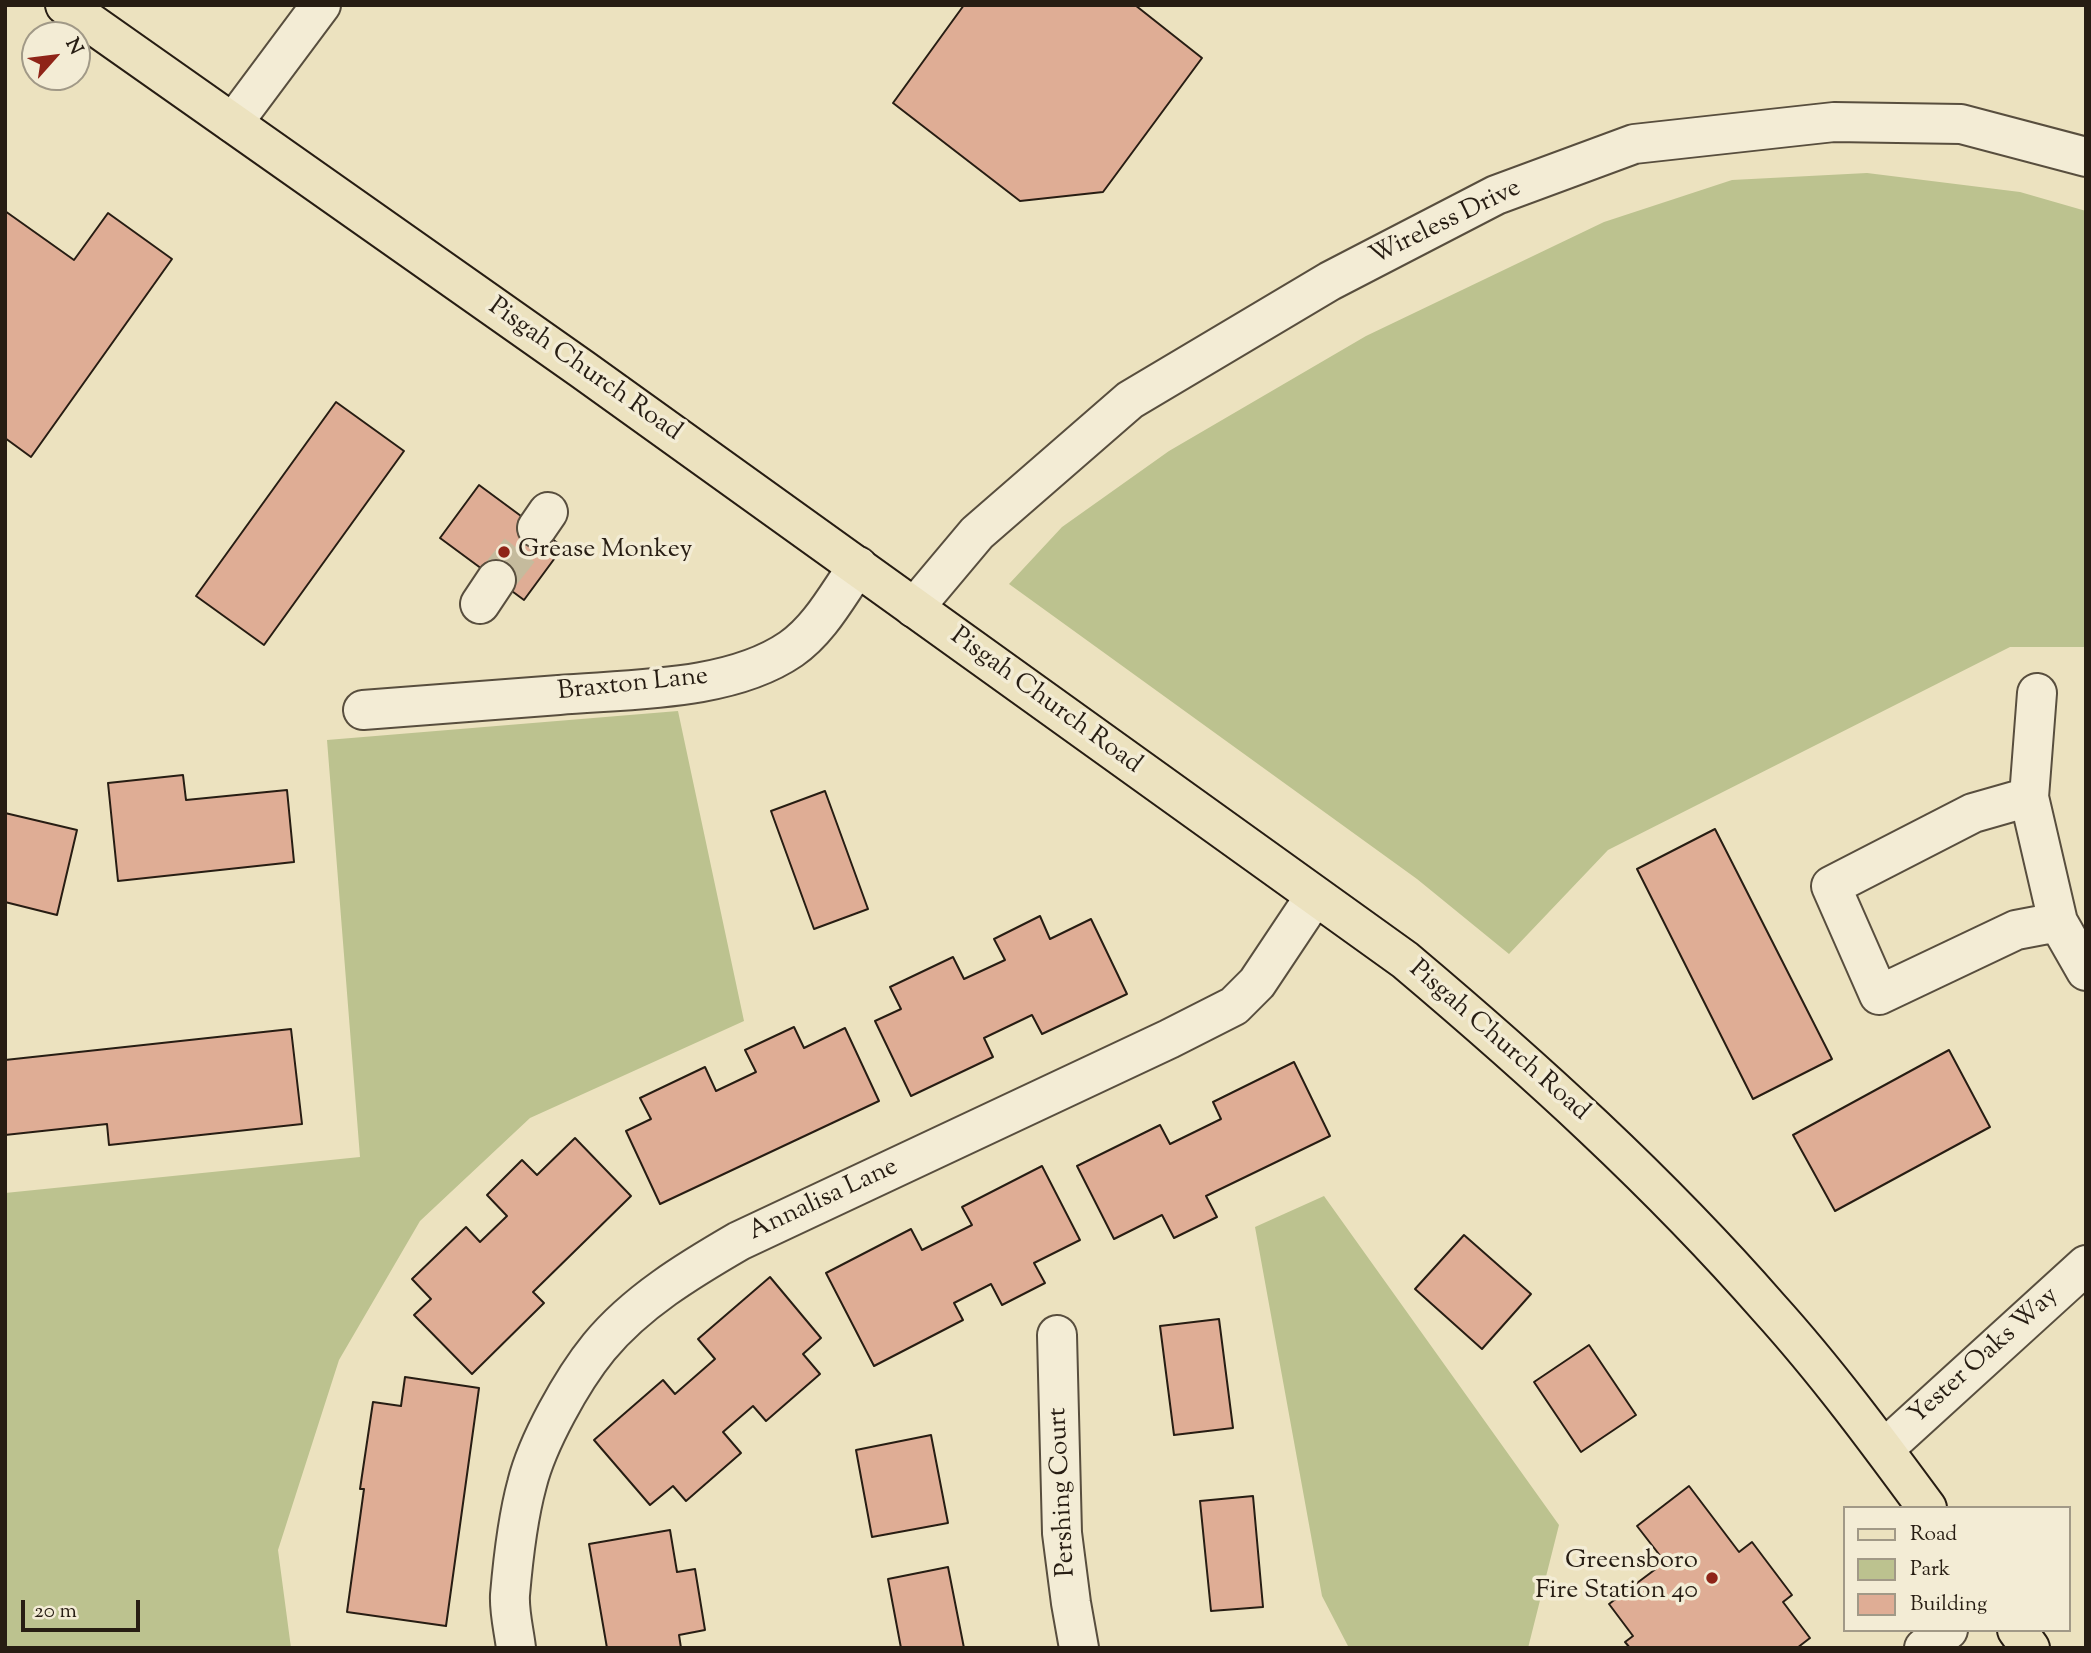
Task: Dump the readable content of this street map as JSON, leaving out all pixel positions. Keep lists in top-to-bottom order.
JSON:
{
  "streets": {
    "main road": ["Pisgah Church Road"],
    "street": [
      "Wireless Drive",
      "Braxton Lane",
      "Annalisa Lane",
      "Yester Oaks Way",
      "Pershing Court"
    ]
  },
  "crossings": [
    ["Wireless Drive", "Pisgah Church Road"],
    ["Pisgah Church Road", "Braxton Lane"],
    ["Pisgah Church Road", "Annalisa Lane"],
    ["Pisgah Church Road", "Yester Oaks Way"]
  ],
  "places": ["Grease Monkey", "Greensboro Fire Station 40"],
  "legend": ["Road", "Park", "Building"],
  "scale_bar": "20 m",
  "north": "top right"
}
